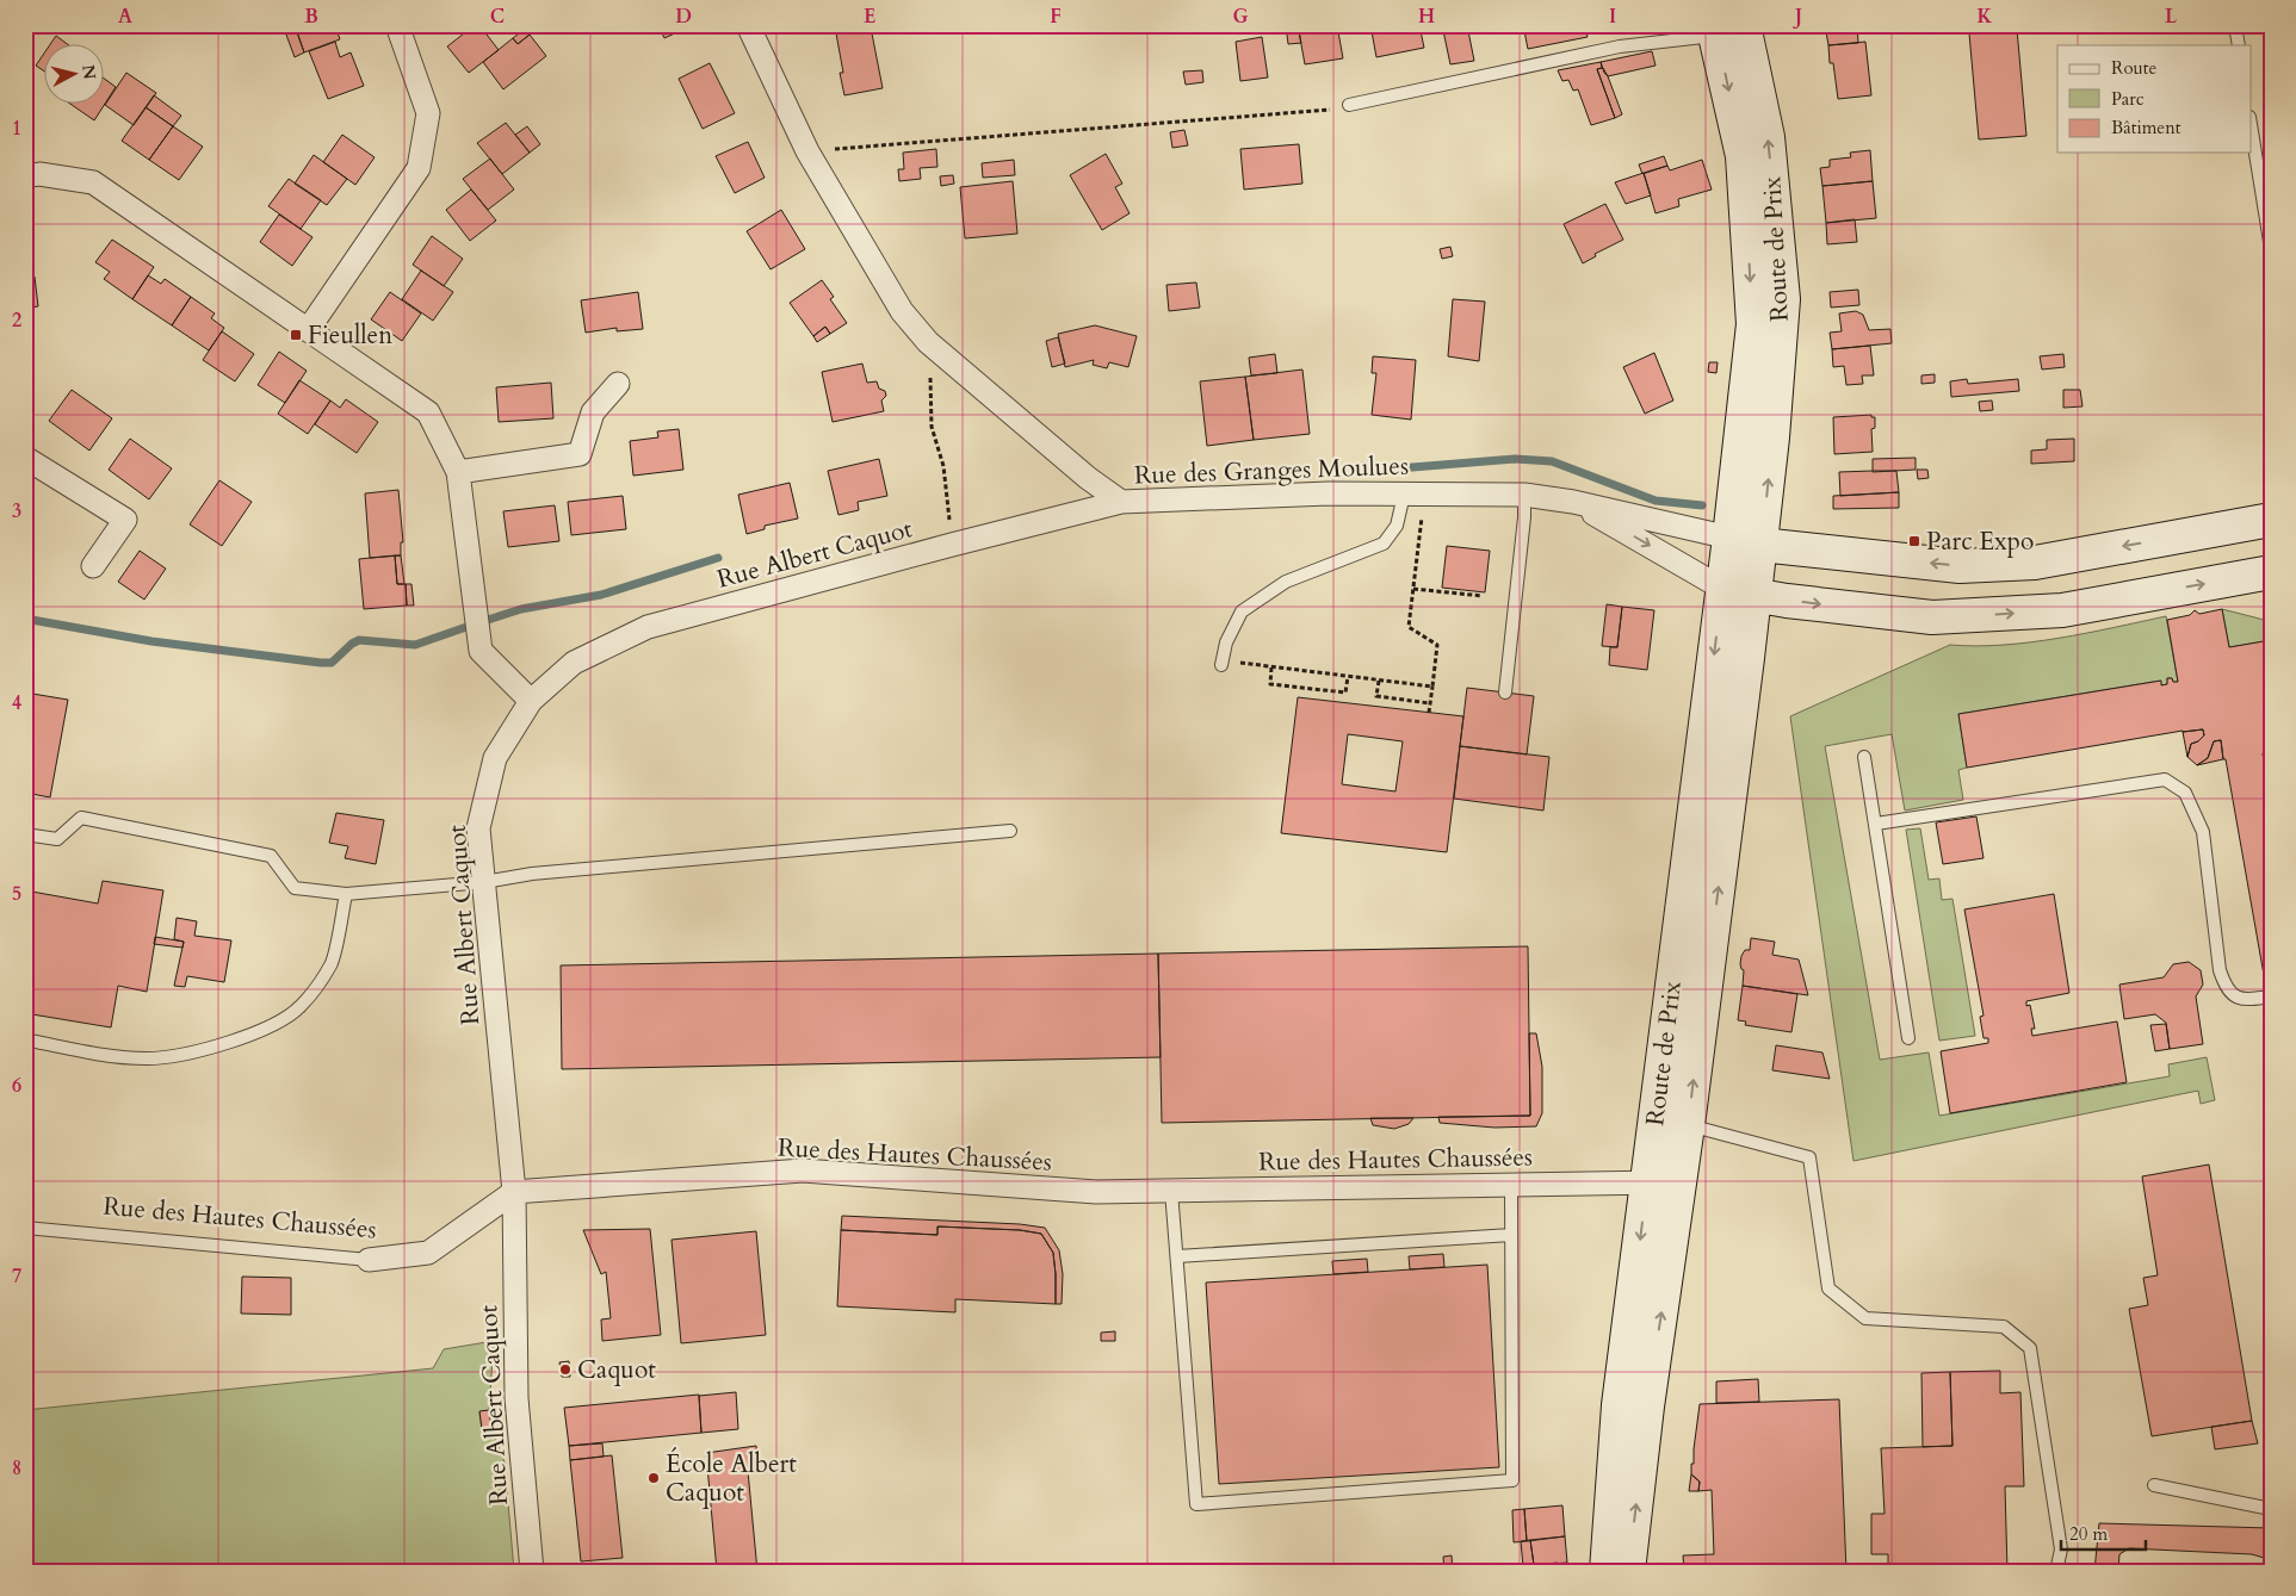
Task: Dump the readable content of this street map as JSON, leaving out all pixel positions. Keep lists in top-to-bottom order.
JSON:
{
  "streets": {
    "main road": ["Route de Prix"],
    "street": ["Rue des Granges Moulues", "Rue Albert Caquot", "Rue des Hautes Chaussées"]
  },
  "crossings": [
    ["Route de Prix", "Rue des Granges Moulues"],
    ["Route de Prix", "Rue des Hautes Chaussées"],
    ["Rue des Granges Moulues", "Rue Albert Caquot"],
    ["Rue Albert Caquot", "Rue des Hautes Chaussées"]
  ],
  "places": {
    "transit": ["Fieullen", "Parc Expo"],
    "other": ["Caquot", "École Albert Caquot"]
  },
  "legend": ["Route", "Parc", "Bâtiment"],
  "scale_bar": "20 m",
  "north": "right",
  "grid": {
    "columns": [
      "A",
      "B",
      "C",
      "D",
      "E",
      "F",
      "G",
      "H",
      "I",
      "J",
      "K",
      "L"
    ],
    "rows": [
      "1",
      "2",
      "3",
      "4",
      "5",
      "6",
      "7",
      "8"
    ]
  }
}
